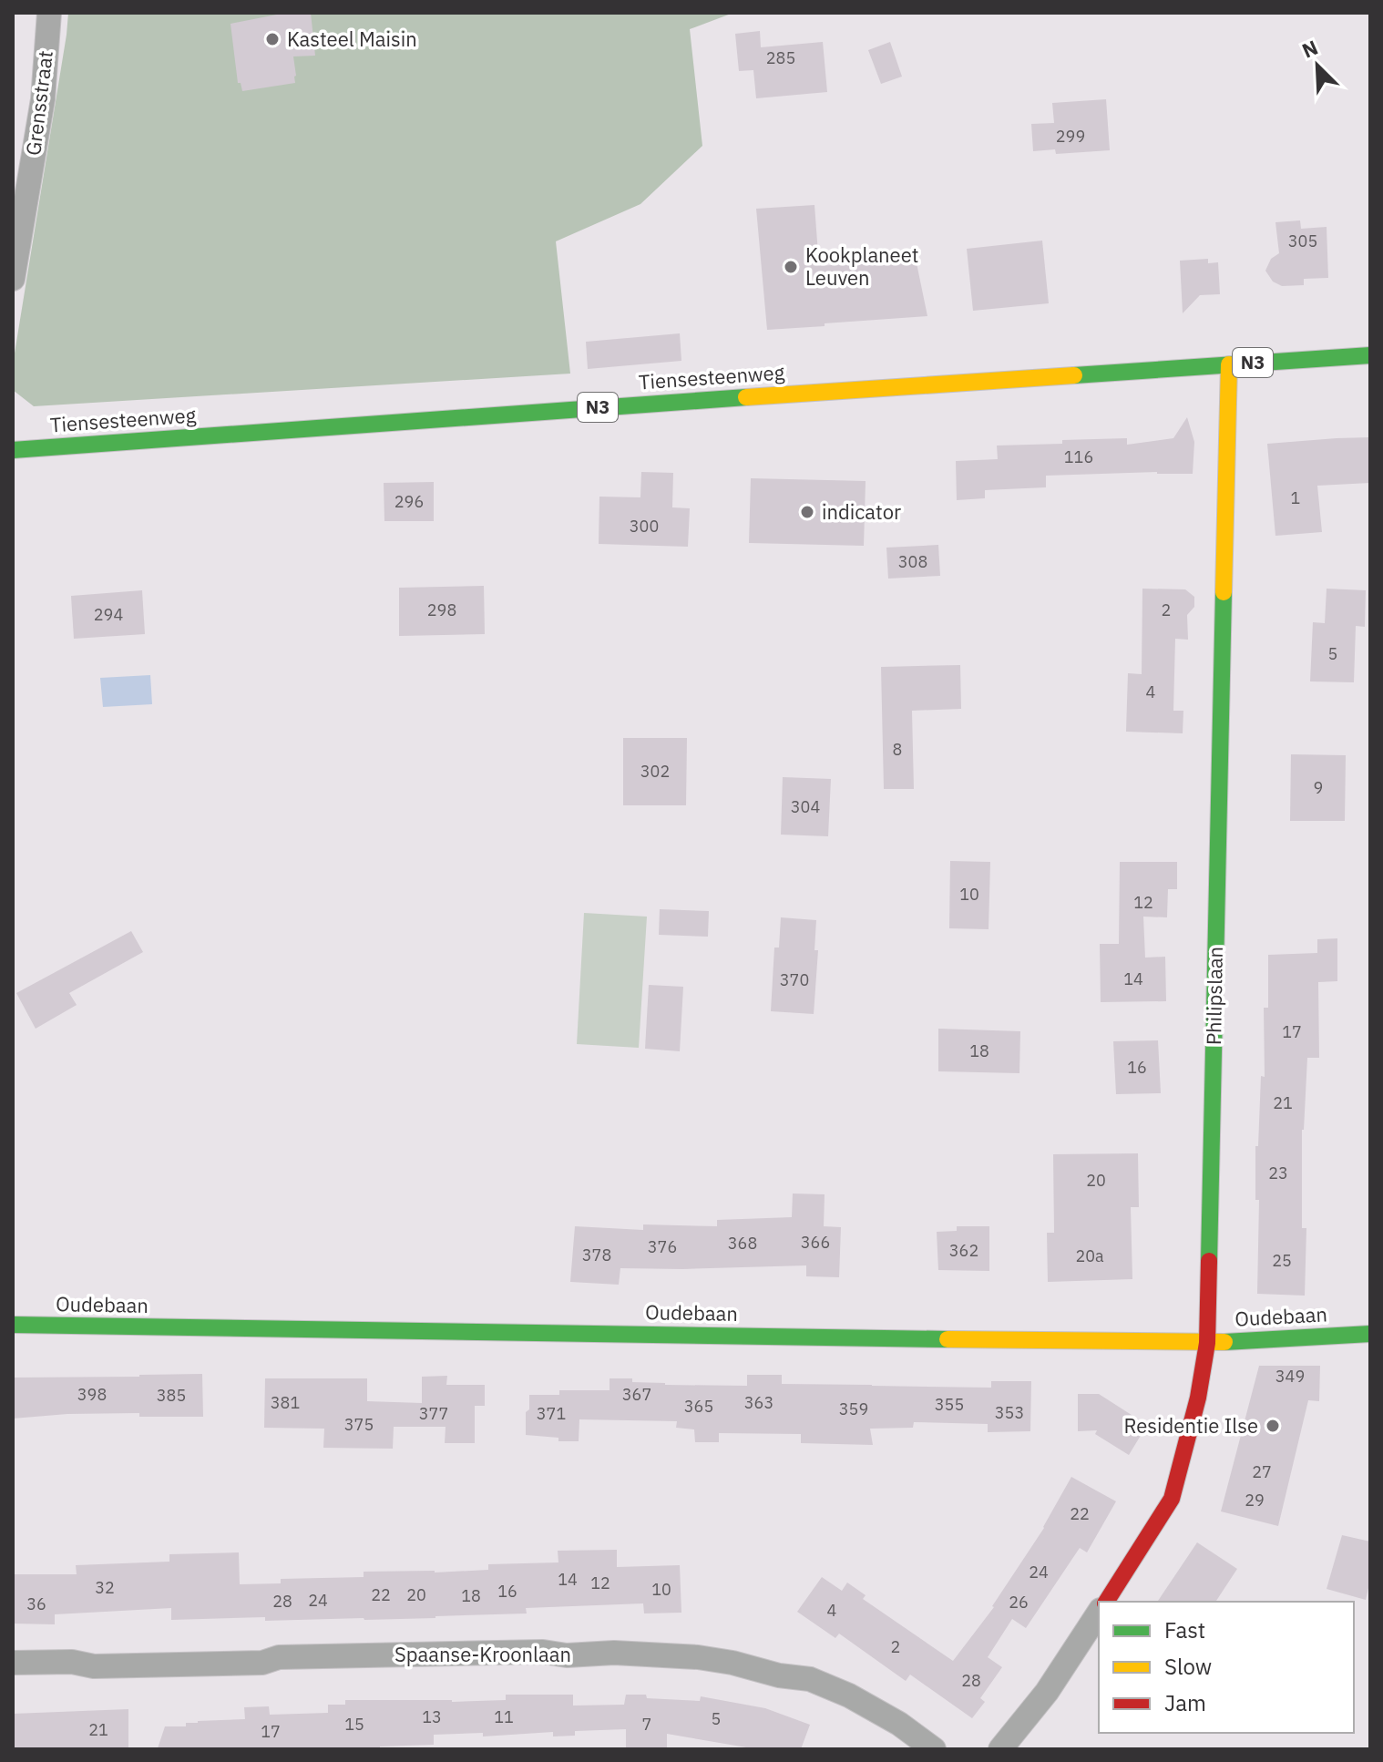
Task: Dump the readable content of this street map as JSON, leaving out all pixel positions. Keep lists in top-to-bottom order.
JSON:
{
  "streets": {
    "street": [
      "Grensstraat",
      "N3",
      "Tiensesteenweg",
      "Philipslaan",
      "Oudebaan",
      "Spaanse-Kroonlaan"
    ]
  },
  "crossings": [
    ["Tiensesteenweg", "Philipslaan"],
    ["Philipslaan", "Oudebaan"]
  ],
  "places": [
    "Kasteel Maisin",
    "Kookplaneet Leuven",
    "indicator",
    "Residentie Ilse"
  ],
  "house_numbers": [
    "285",
    "299",
    "305",
    "116",
    "1",
    "296",
    "300",
    "308",
    "298",
    "2",
    "294",
    "5",
    "4",
    "8",
    "302",
    "9",
    "304",
    "10",
    "12",
    "14",
    "370",
    "17",
    "18",
    "16",
    "21",
    "23",
    "20",
    "366",
    "368",
    "376",
    "362",
    "378",
    "20a",
    "25",
    "349",
    "398",
    "367",
    "385",
    "381",
    "363",
    "355",
    "365",
    "359",
    "353",
    "377",
    "371",
    "375",
    "27",
    "29",
    "22",
    "24",
    "14",
    "12",
    "32",
    "10",
    "16",
    "22",
    "20",
    "18",
    "24",
    "28",
    "26",
    "36",
    "4",
    "2",
    "28",
    "13",
    "11",
    "5",
    "15",
    "7",
    "21",
    "17"
  ],
  "legend": ["Fast", "Slow", "Jam"],
  "north": "top left"
}
